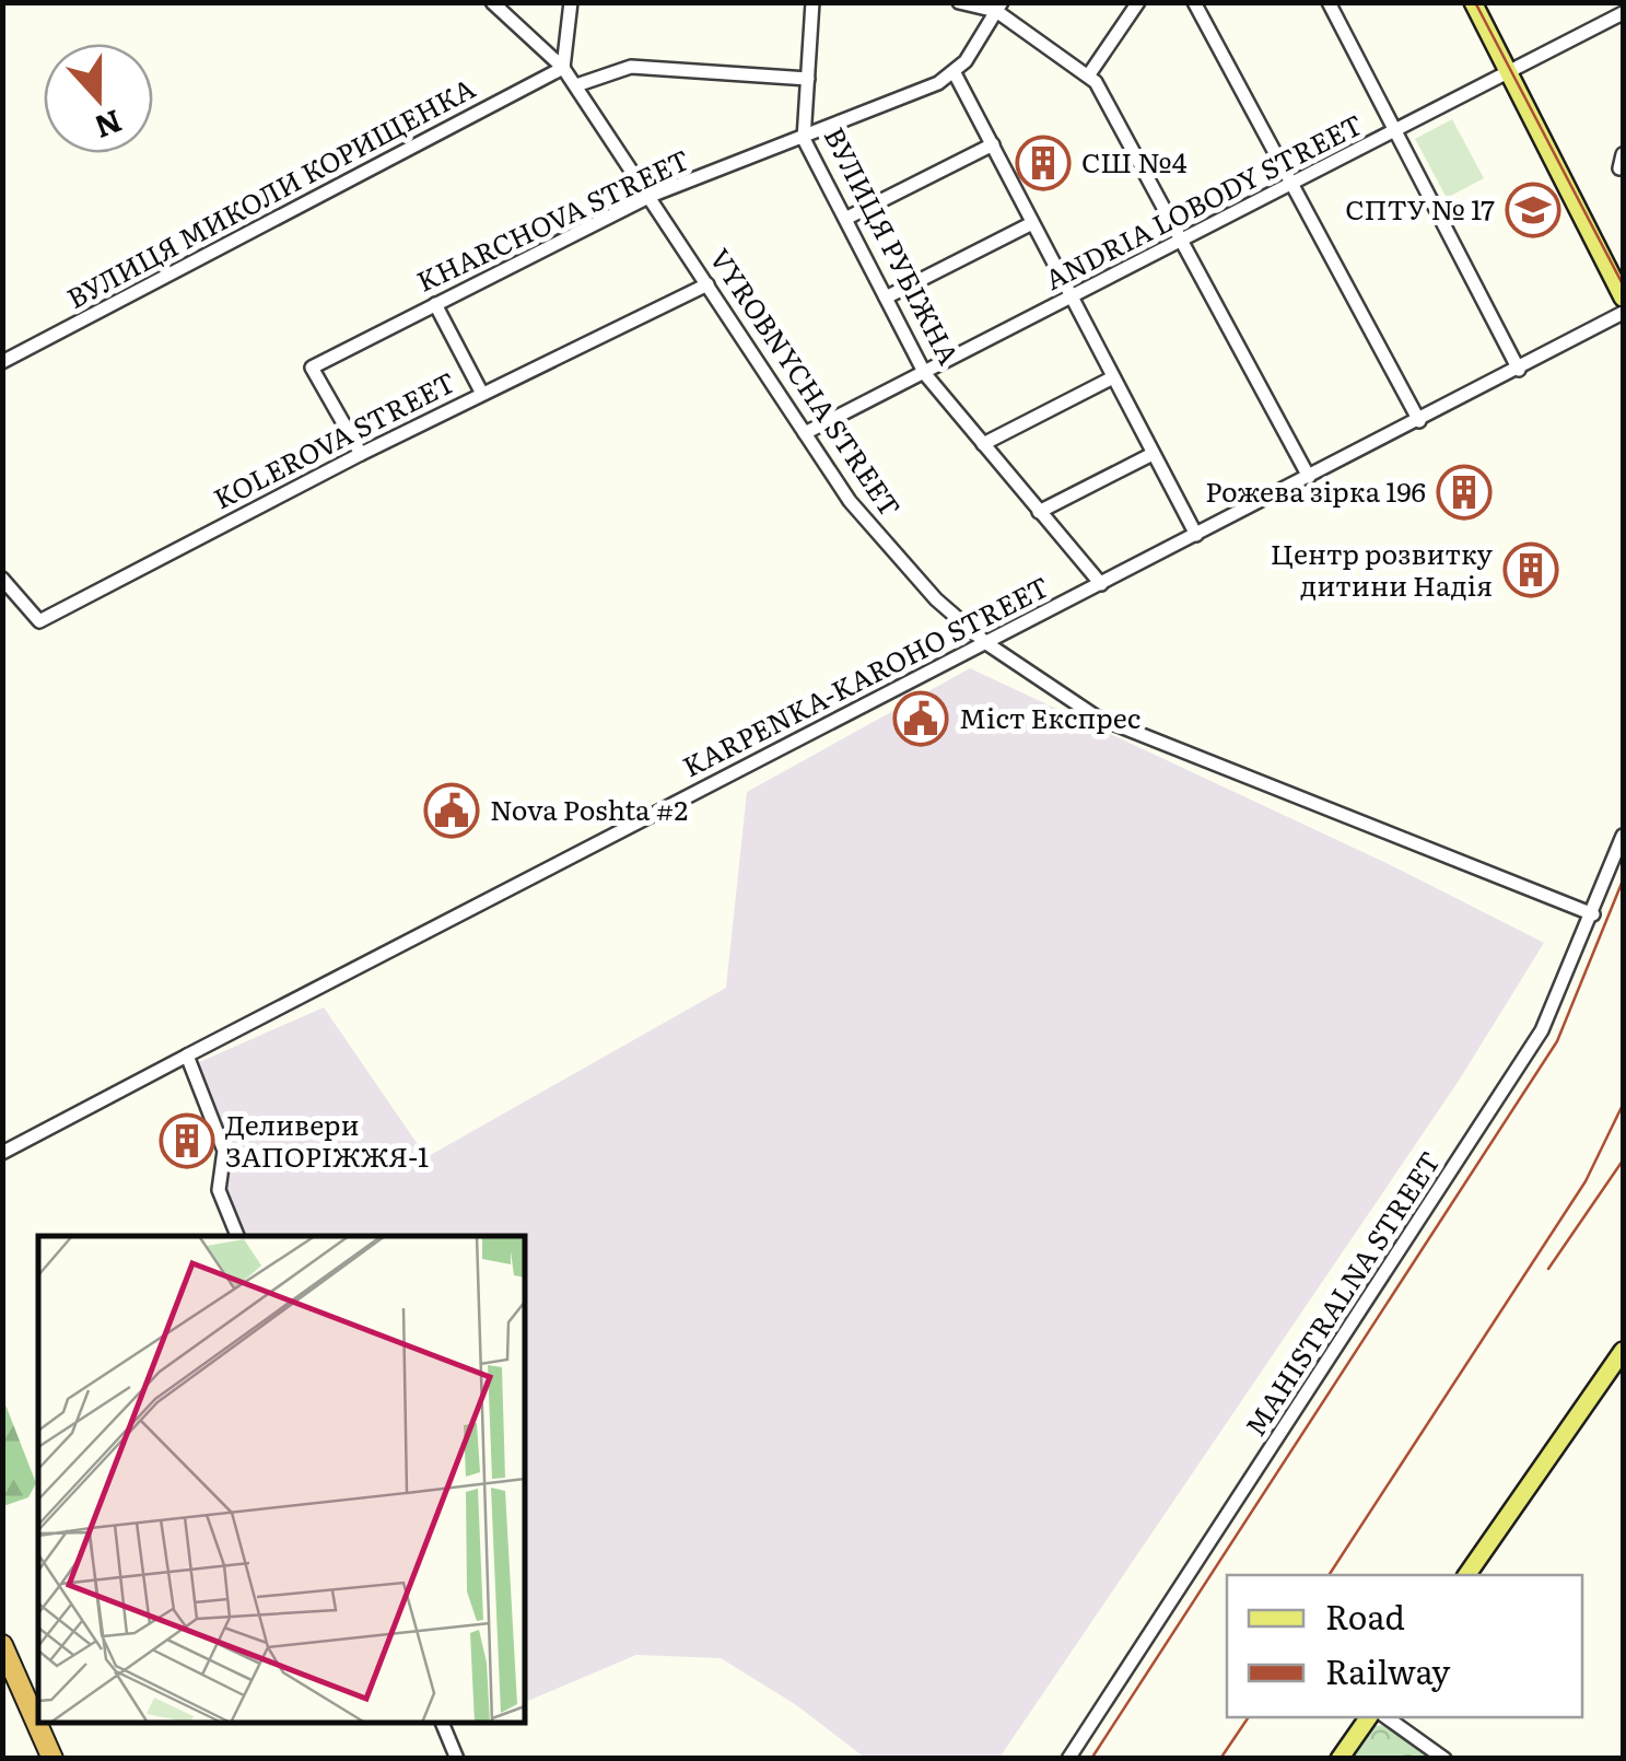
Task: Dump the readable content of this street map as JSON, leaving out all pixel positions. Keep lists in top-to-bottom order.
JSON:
{
  "streets": {
    "street": [
      "ВУЛИЦЯ МИКОЛИ КОРИЩЕНКА",
      "ANDRIA LOBODY STREET",
      "KHARCHOVA STREET",
      "ВУЛИЦЯ РУБІЖНА",
      "VYROBNYCHA STREET",
      "KOLEROVA STREET",
      "KARPENKA-KAROHO STREET",
      "MAHISTRALNA STREET"
    ]
  },
  "crossings": [
    ["ВУЛИЦЯ МИКОЛИ КОРИЩЕНКА", "VYROBNYCHA STREET"],
    ["ANDRIA LOBODY STREET", "ВУЛИЦЯ РУБІЖНА"],
    ["ANDRIA LOBODY STREET", "VYROBNYCHA STREET"],
    ["KHARCHOVA STREET", "ВУЛИЦЯ РУБІЖНА"],
    ["KHARCHOVA STREET", "VYROBNYCHA STREET"],
    ["KHARCHOVA STREET", "KOLEROVA STREET"],
    ["ВУЛИЦЯ РУБІЖНА", "KARPENKA-KAROHO STREET"],
    ["VYROBNYCHA STREET", "KOLEROVA STREET"],
    ["VYROBNYCHA STREET", "KARPENKA-KAROHO STREET"],
    ["VYROBNYCHA STREET", "MAHISTRALNA STREET"]
  ],
  "places": {
    "building": [
      "СШ №4",
      "Рожева зірка 196",
      "Центр розвитку дитини Надія",
      "Деливери ЗАПОРІЖЖЯ-1"
    ],
    "school or university": ["СПТУ № 17"],
    "public building": ["Мiст Експрес", "Nova Poshta #2"]
  },
  "legend": ["Road", "Railway"],
  "north": "bottom"
}
